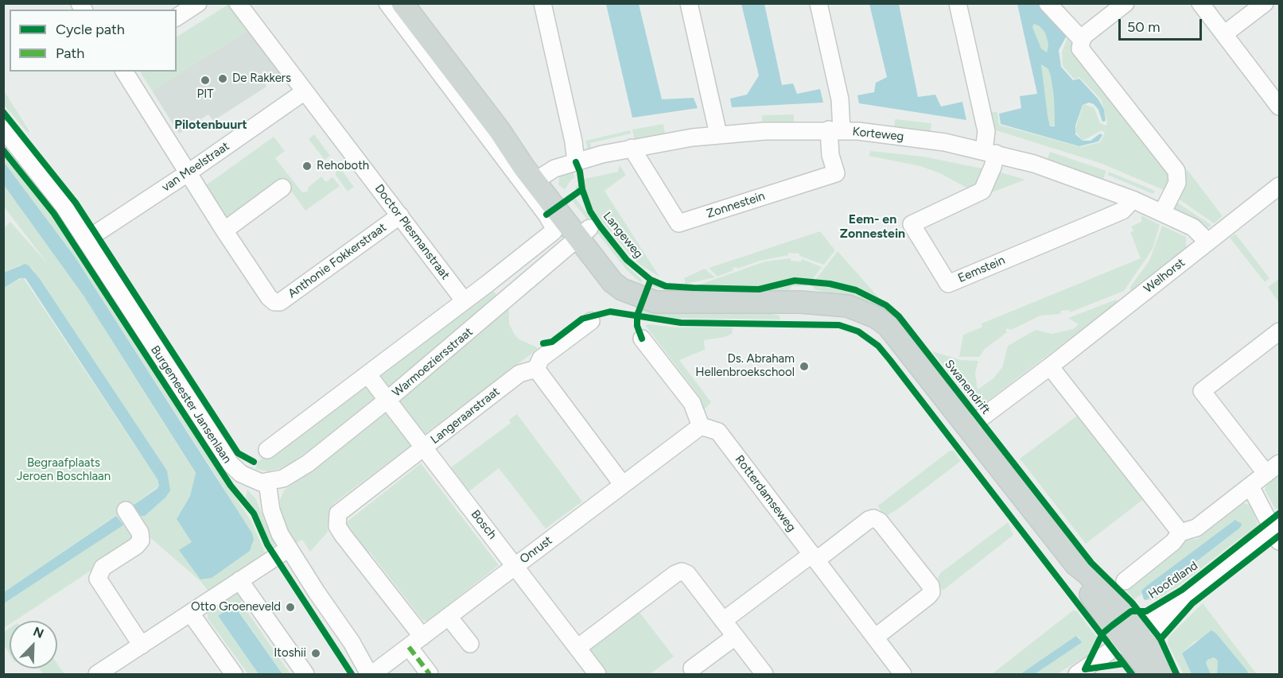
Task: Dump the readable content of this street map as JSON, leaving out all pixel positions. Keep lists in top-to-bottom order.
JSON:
{
  "streets": {
    "main road": ["Swanendrift"],
    "street": [
      "Korteweg",
      "van Meelstraat",
      "Zonnestein",
      "Doctor Plesmanstraat",
      "Anthonie Fokkerstraat",
      "Eemstein",
      "Welhorst",
      "Warmoeziersstraat",
      "Burgemeester Jansenlaan",
      "Langeraarstraat",
      "Rotterdamseweg",
      "Bosch",
      "Onrust",
      "Hoofdland"
    ],
    "cycle path": ["Langeweg"]
  },
  "crossings": [
    ["Korteweg", "Zonnestein"],
    ["Korteweg", "Eemstein"],
    ["Korteweg", "Welhorst"],
    ["van Meelstraat", "Doctor Plesmanstraat"],
    ["van Meelstraat", "Anthonie Fokkerstraat"],
    ["van Meelstraat", "Burgemeester Jansenlaan"],
    ["Doctor Plesmanstraat", "Anthonie Fokkerstraat"],
    ["Welhorst", "Swanendrift"],
    ["Warmoeziersstraat", "Swanendrift"],
    ["Warmoeziersstraat", "Burgemeester Jansenlaan"],
    ["Warmoeziersstraat", "Bosch"],
    ["Swanendrift", "Hoofdland"],
    ["Langeraarstraat", "Bosch"],
    ["Langeraarstraat", "Onrust"],
    ["Rotterdamseweg", "Onrust"],
    ["Bosch", "Onrust"]
  ],
  "districts": ["Pilotenbuurt", "Eem- en Zonnestein"],
  "parks": ["Begraafplaats Jeroen Boschlaan"],
  "places": [
    "De Rakkers",
    "PIT",
    "Rehoboth",
    "Ds. Abraham Hellenbroekschool",
    "Otto Groeneveld",
    "Itoshii"
  ],
  "legend": ["Cycle path", "Path"],
  "scale_bar": "50 m",
  "north": "top right"
}
